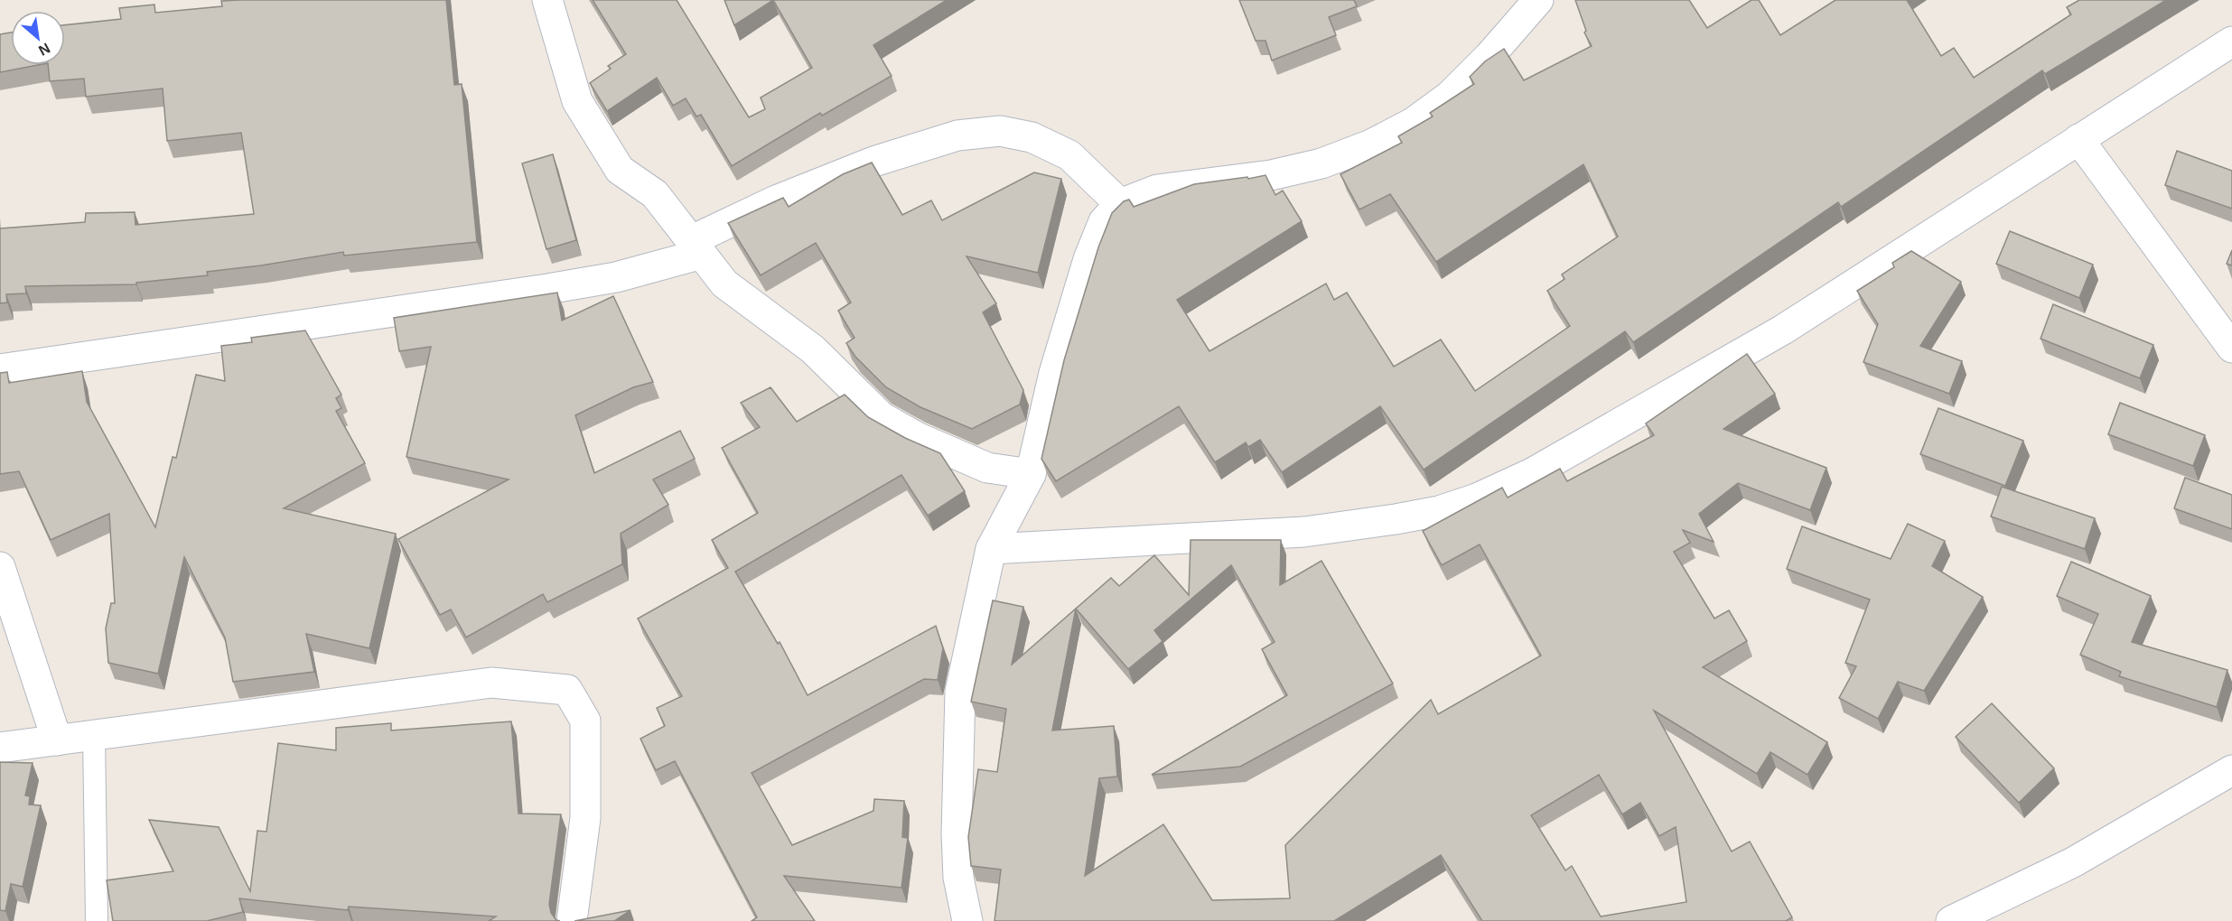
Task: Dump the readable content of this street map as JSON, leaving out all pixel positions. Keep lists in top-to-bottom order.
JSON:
{
  "north": "bottom right"
}
